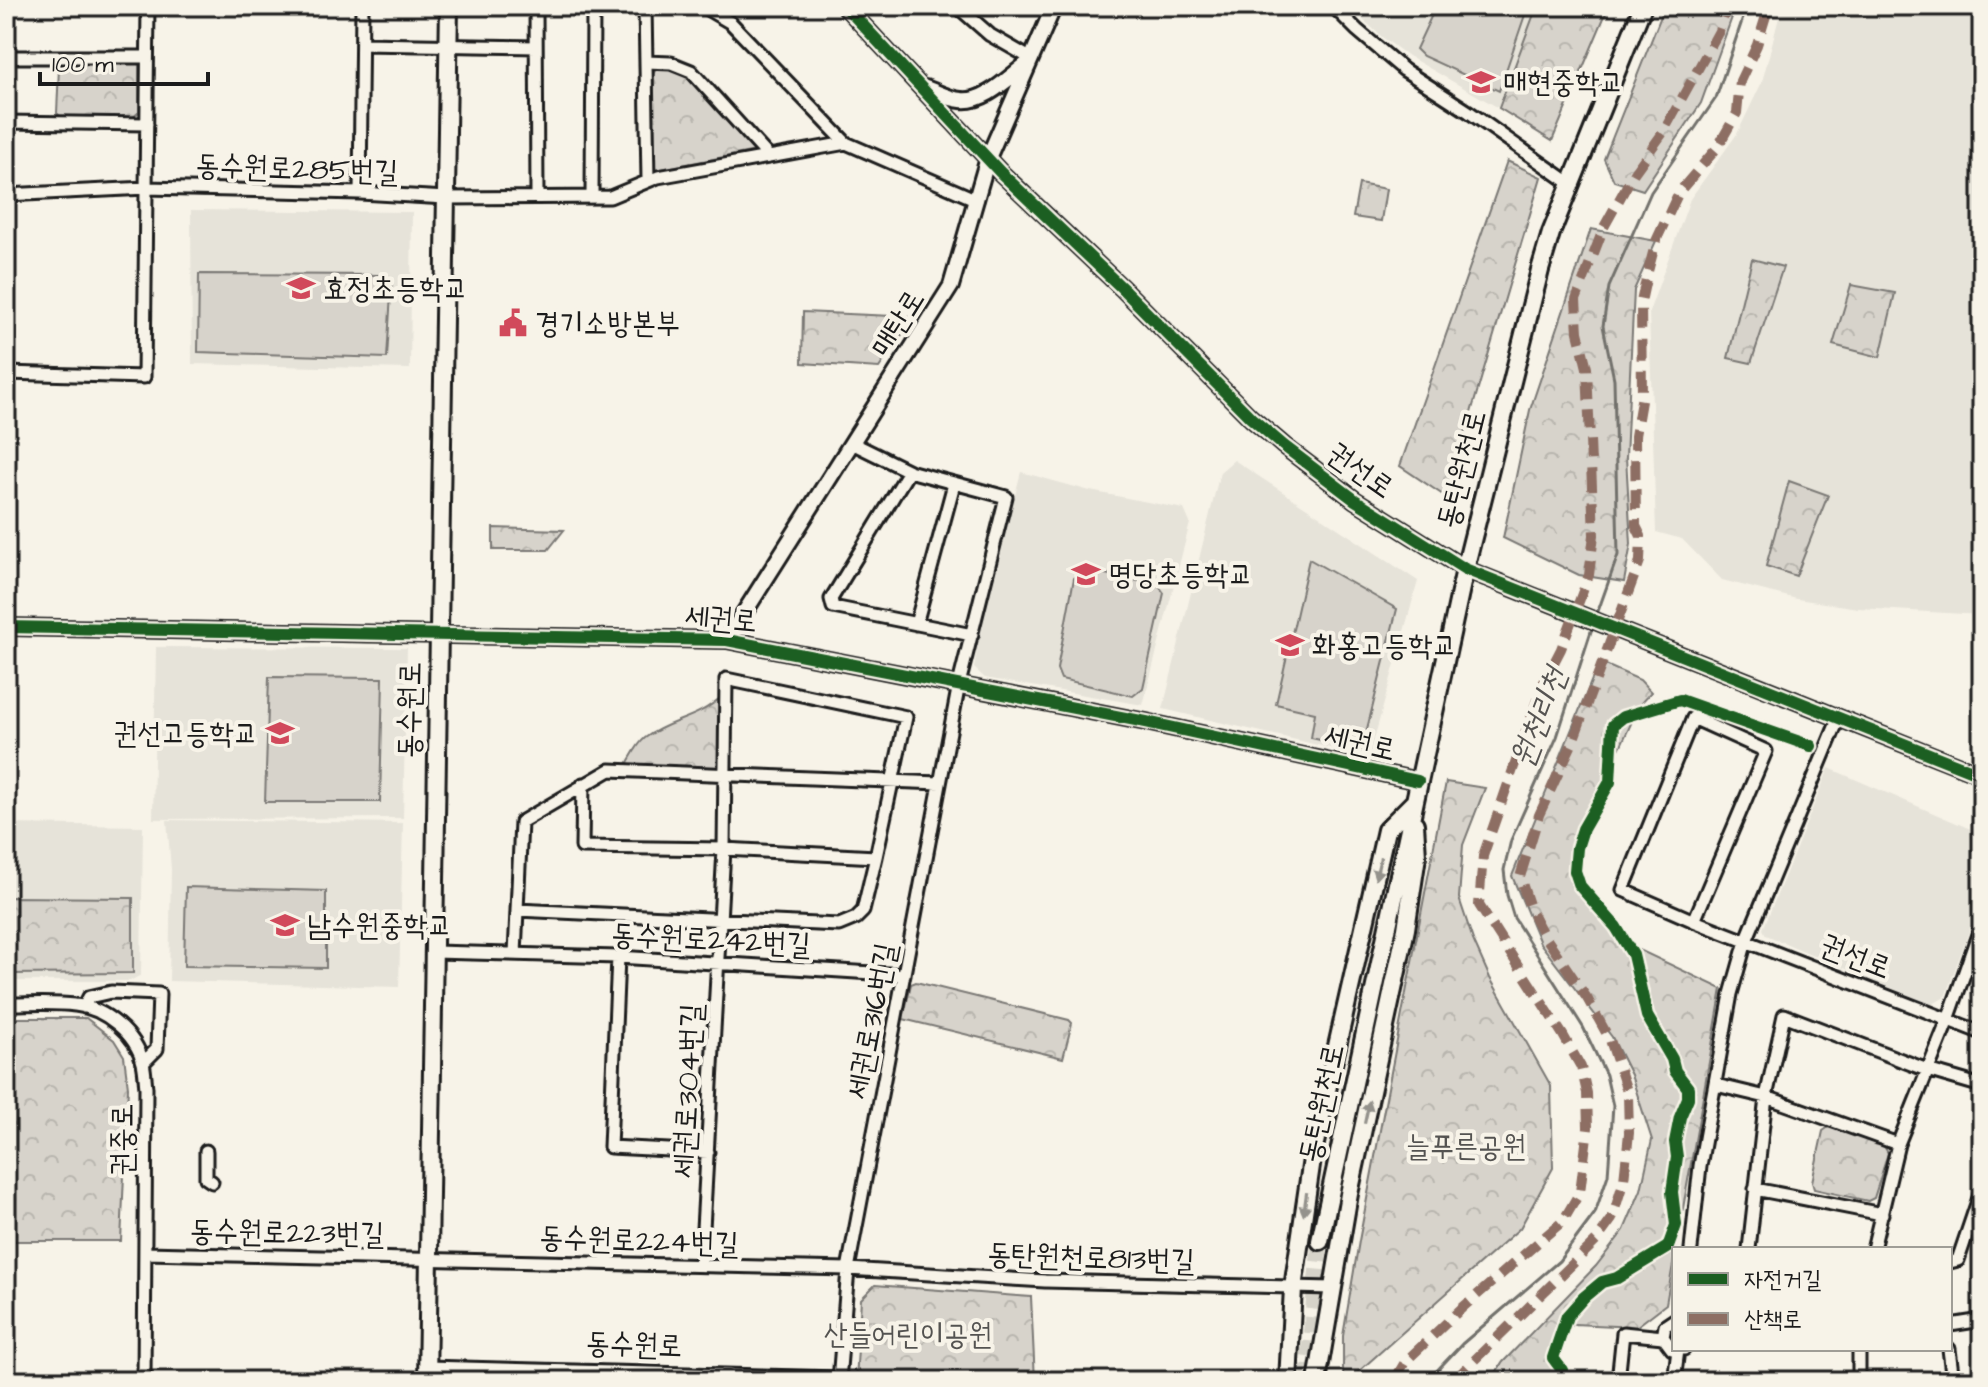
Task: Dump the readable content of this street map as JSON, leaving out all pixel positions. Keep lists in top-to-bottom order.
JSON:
{
  "streets": {
    "main road": ["동탄원천로", "동수원로"],
    "street": [
      "동수원로285번길",
      "매탄로",
      "권선로",
      "세권로",
      "동수원로242번길",
      "세권로316번길",
      "세권로304번길",
      "권중로",
      "동수원로223번길",
      "동수원로224번길",
      "동탄원천로813번길"
    ]
  },
  "crossings": [
    ["동수원로285번길", "동수원로"],
    ["매탄로", "권선로"],
    ["매탄로", "세권로"],
    ["동탄원천로", "권선로"],
    ["동탄원천로", "세권로"],
    ["세권로", "동수원로"],
    ["세권로", "세권로316번길"],
    ["동수원로", "동수원로242번길"],
    ["동수원로", "세권로316번길"],
    ["동수원로", "동수원로223번길"],
    ["동수원로", "동수원로224번길"],
    ["동수원로242번길", "세권로316번길"],
    ["동수원로242번길", "세권로304번길"],
    ["세권로316번길", "동수원로224번길"],
    ["세권로316번길", "동탄원천로813번길"],
    ["세권로304번길", "동수원로224번길"],
    ["권중로", "동수원로223번길"],
    ["동수원로223번길", "동수원로224번길"],
    ["동수원로224번길", "동탄원천로813번길"]
  ],
  "water": ["원천리천"],
  "parks": ["늘푸른공원", "산들어린이공원"],
  "places": {
    "school or university": [
      "매현중학교",
      "효정초등학교",
      "명당초등학교",
      "화홍고등학교",
      "권선고등학교",
      "남수원중학교"
    ],
    "public building": ["경기소방본부"]
  },
  "legend": ["자전거길", "산책로"],
  "scale_bar": "100 m"
}
